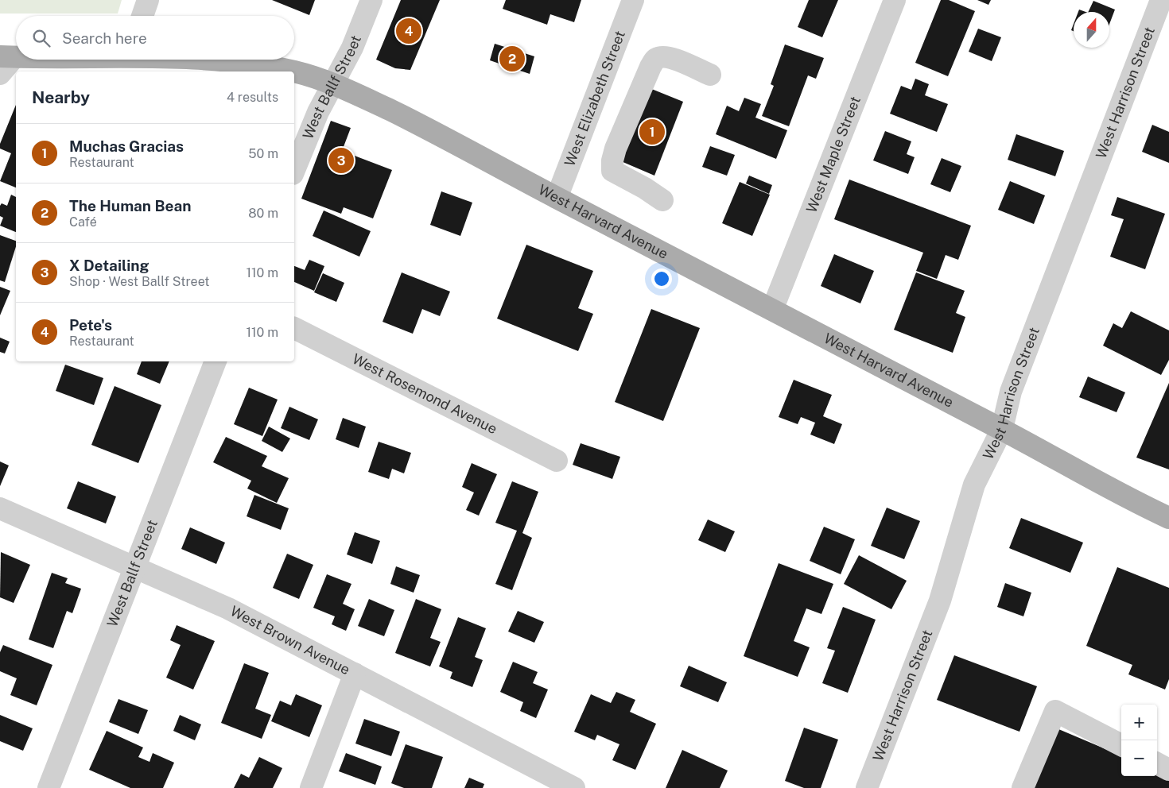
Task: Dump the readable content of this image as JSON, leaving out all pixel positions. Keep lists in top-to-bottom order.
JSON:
{
  "streets": {
    "main road": ["West Harvard Avenue"],
    "street": [
      "West Ballf Street",
      "West Harrison Street",
      "West Elizabeth Street",
      "West Maple Street",
      "West Rosemond Avenue",
      "West Brown Avenue"
    ]
  },
  "crossings": [
    ["West Ballf Street", "West Harvard Avenue"],
    ["West Ballf Street", "West Brown Avenue"],
    ["West Harrison Street", "West Harvard Avenue"],
    ["West Elizabeth Street", "West Harvard Avenue"],
    ["West Maple Street", "West Harvard Avenue"]
  ],
  "north": "top",
  "page": {
    "search": "Search here",
    "pins": [
      "4",
      "2",
      "1",
      "3"
    ],
    "heading": ["Nearby", "4 results"],
    "list": [
      {
        "mark": "1",
        "name": "Muchas Gracias",
        "note": "Restaurant",
        "value": "50 m"
      },
      {
        "mark": "2",
        "name": "The Human Bean",
        "note": "Café",
        "value": "80 m"
      },
      {
        "mark": "3",
        "name": "X Detailing",
        "note": "Shop · West Ballf Street",
        "value": "110 m"
      },
      {
        "mark": "4",
        "name": "Pete's",
        "note": "Restaurant",
        "value": "110 m"
      }
    ],
    "map_buttons": ["+", "−"]
  }
}
